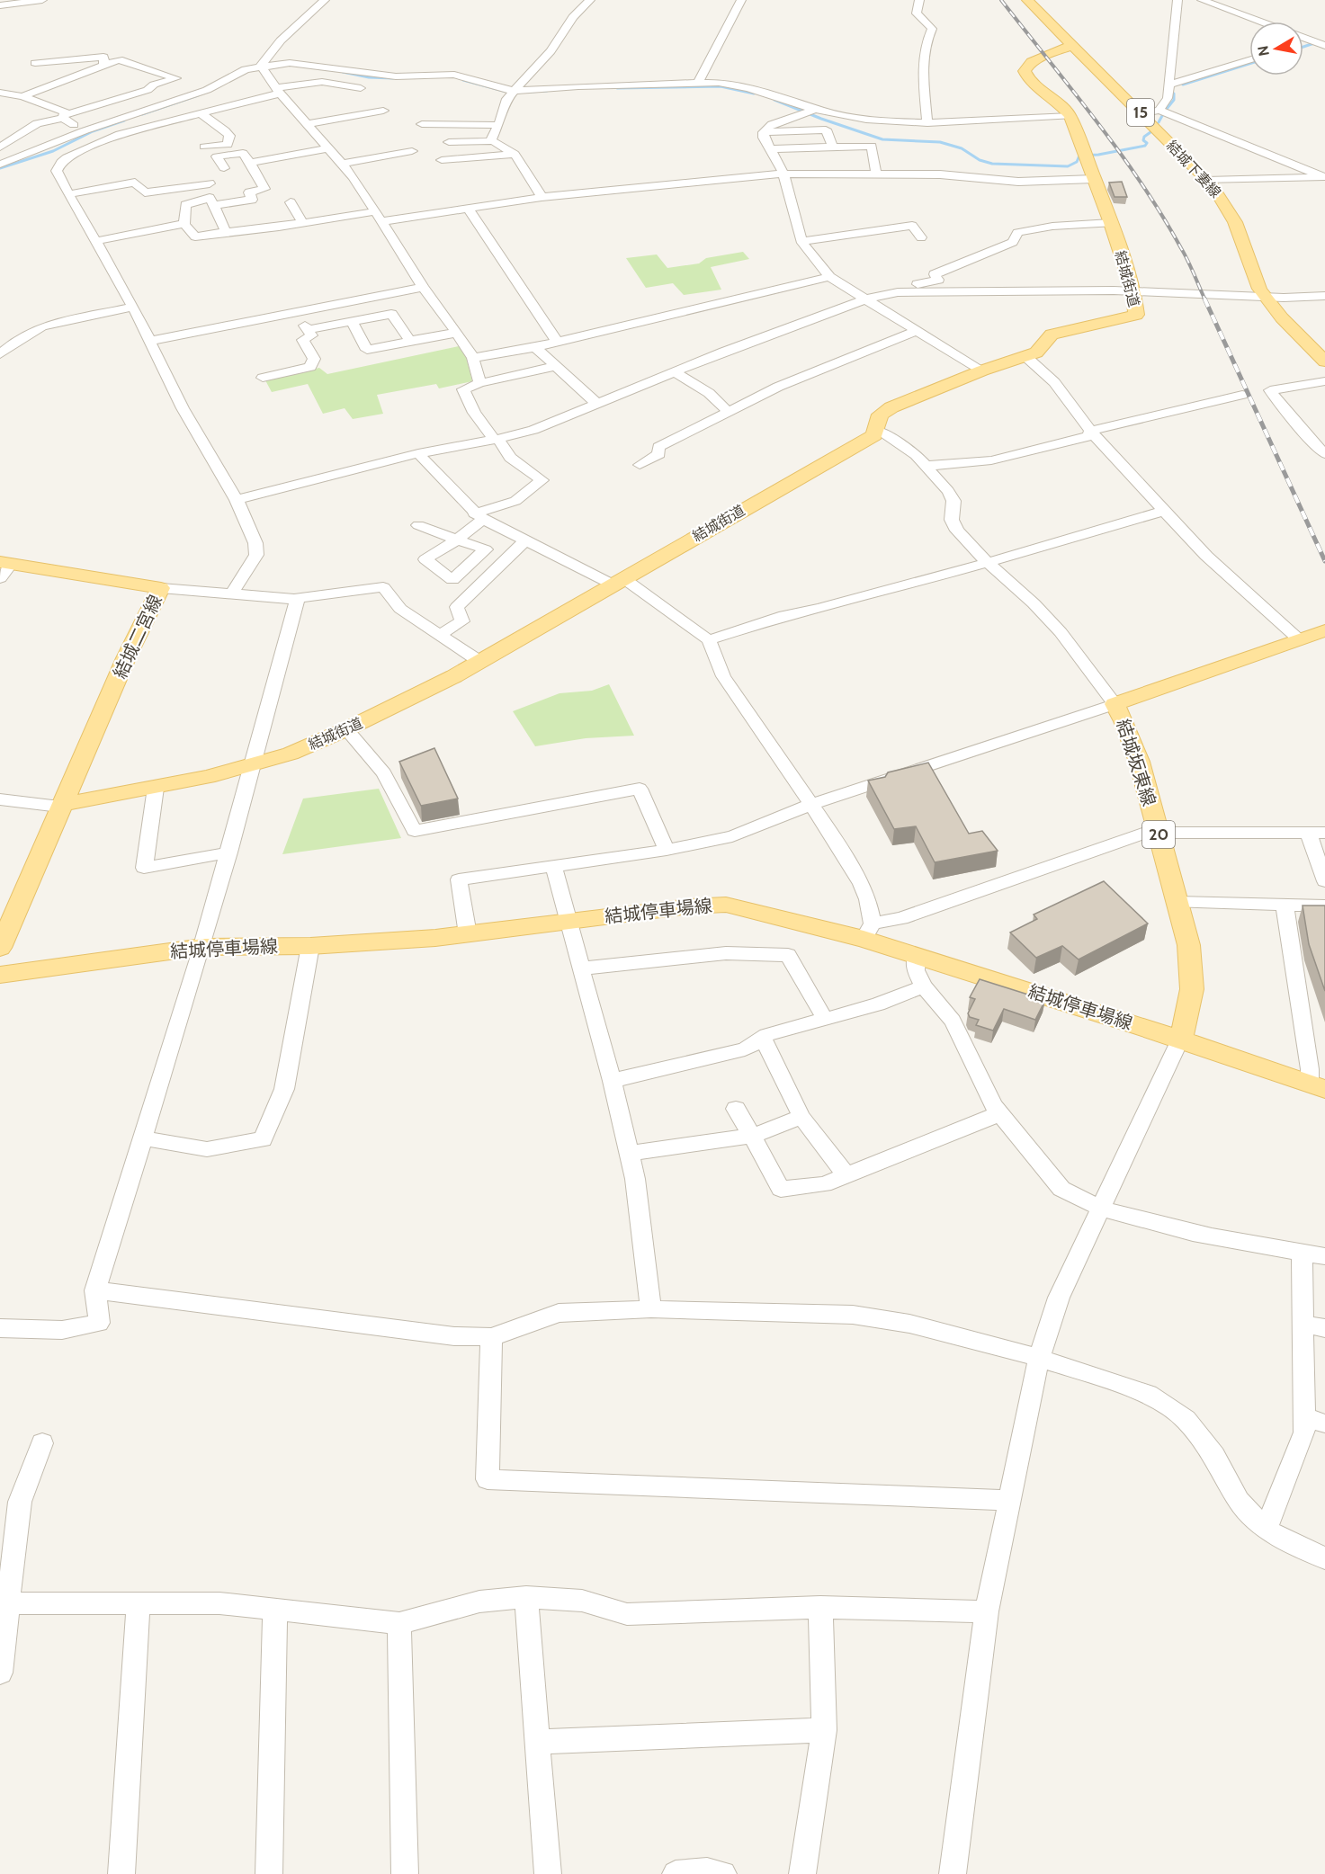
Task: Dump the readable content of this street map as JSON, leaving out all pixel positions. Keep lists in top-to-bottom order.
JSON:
{
  "streets": {
    "main road": [
      "15",
      "結城下妻線",
      "結城街道",
      "結城二宮線",
      "結城坂東線",
      "20",
      "結城停車場線"
    ]
  },
  "crossings": [
    ["15", "結城下妻線"],
    ["15", "結城街道"],
    ["結城下妻線", "結城街道"],
    ["結城街道", "結城二宮線"],
    ["結城坂東線", "結城停車場線"]
  ],
  "north": "left"
}
